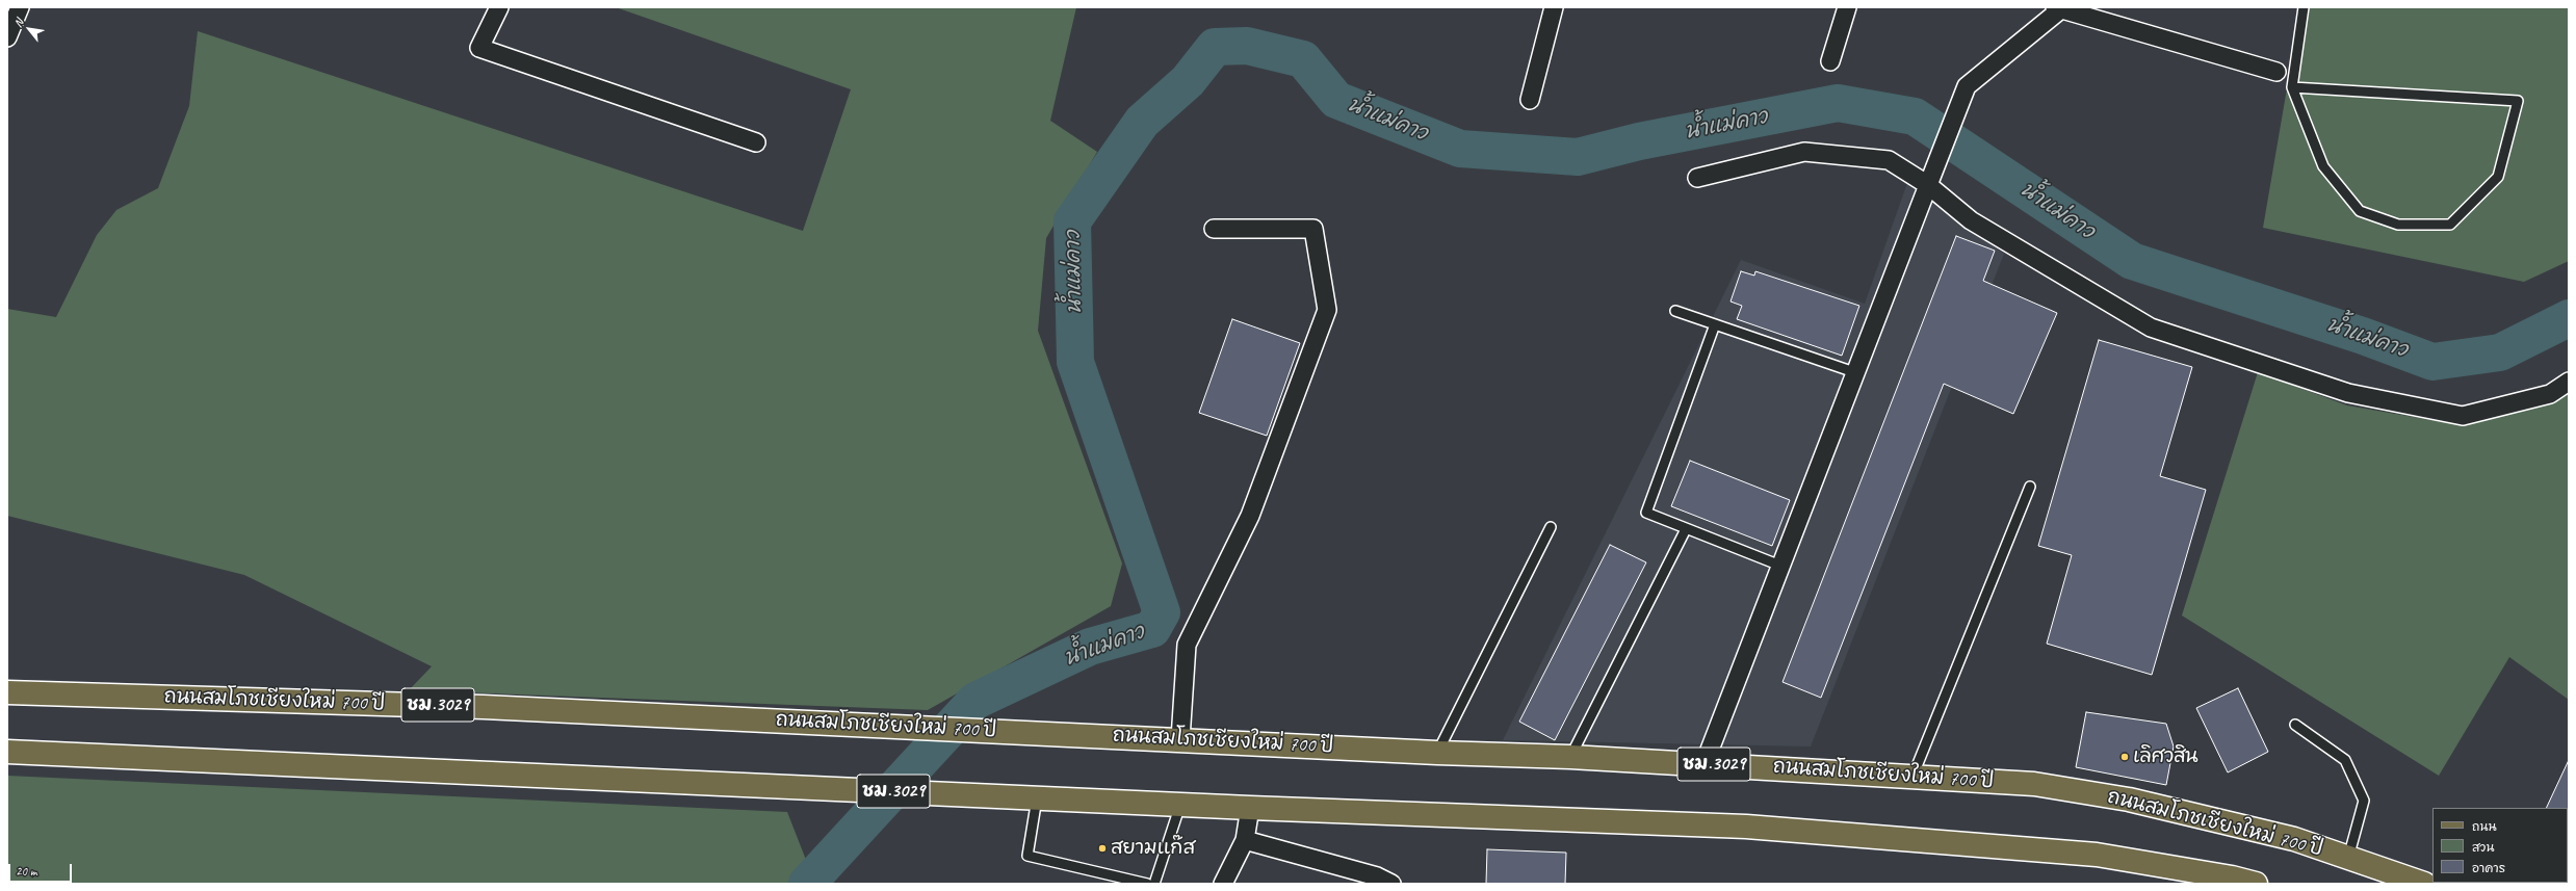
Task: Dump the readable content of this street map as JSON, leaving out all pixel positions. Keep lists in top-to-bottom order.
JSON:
{
  "streets": {
    "main road": ["ถนนสมโภชเชียงใหม่ 700 ปี", "ชม.3029"]
  },
  "water": ["น้ำแม่คาว"],
  "places": ["เลิศวสิน", "สยามแก๊ส"],
  "legend": ["ถนน", "สวน", "อาคาร"],
  "scale_bar": "20 m",
  "north": "top left"
}
